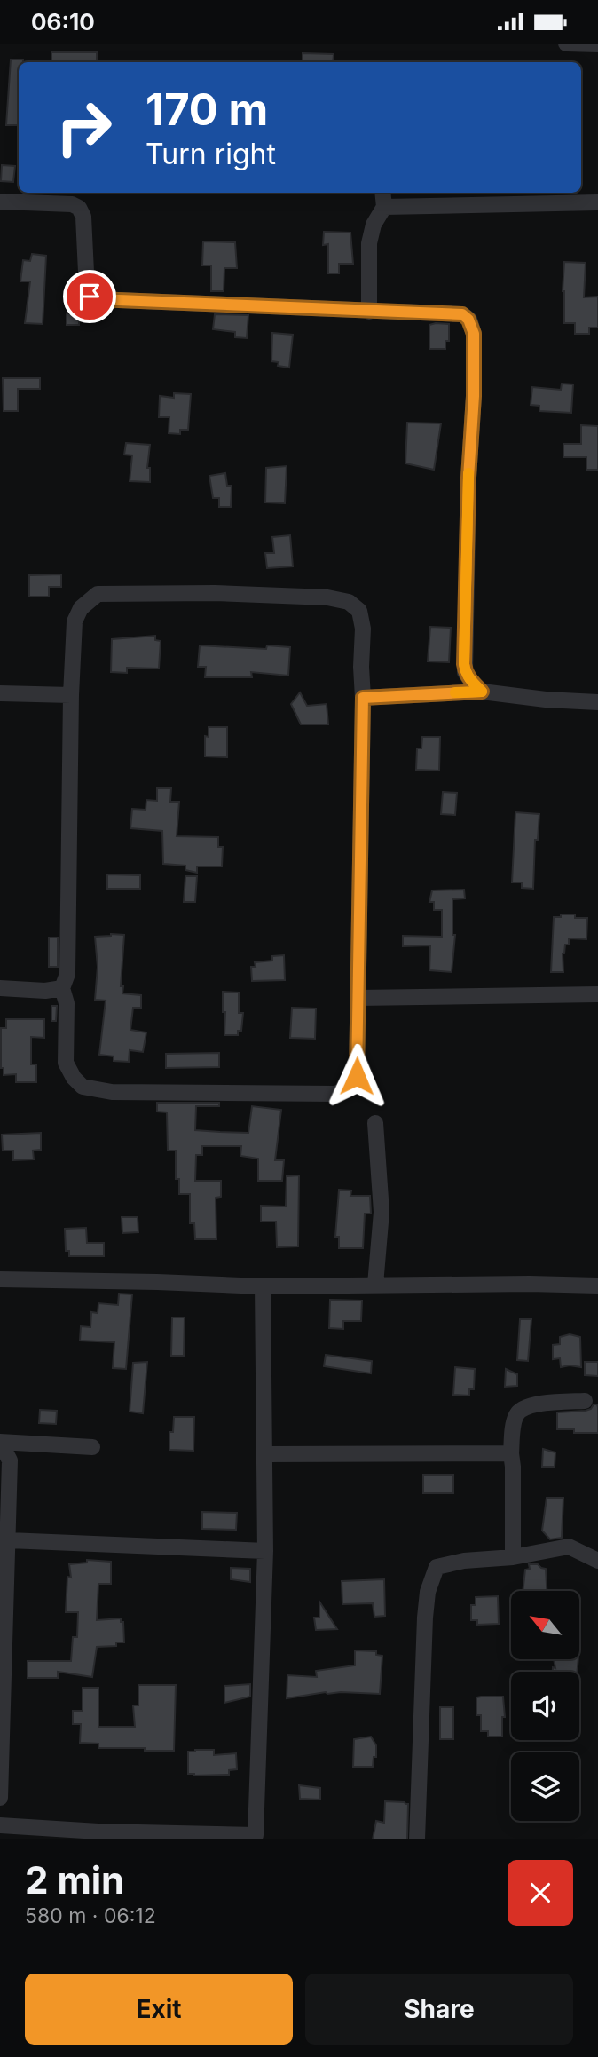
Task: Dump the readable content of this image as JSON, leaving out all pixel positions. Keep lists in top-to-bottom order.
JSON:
{
  "north": "top left",
  "page": {
    "status": "06:10",
    "turn": ["170 m", "Turn right"],
    "heading": ["2 min", "580 m · 06:12"],
    "buttons": ["Exit", "Share"]
  }
}
